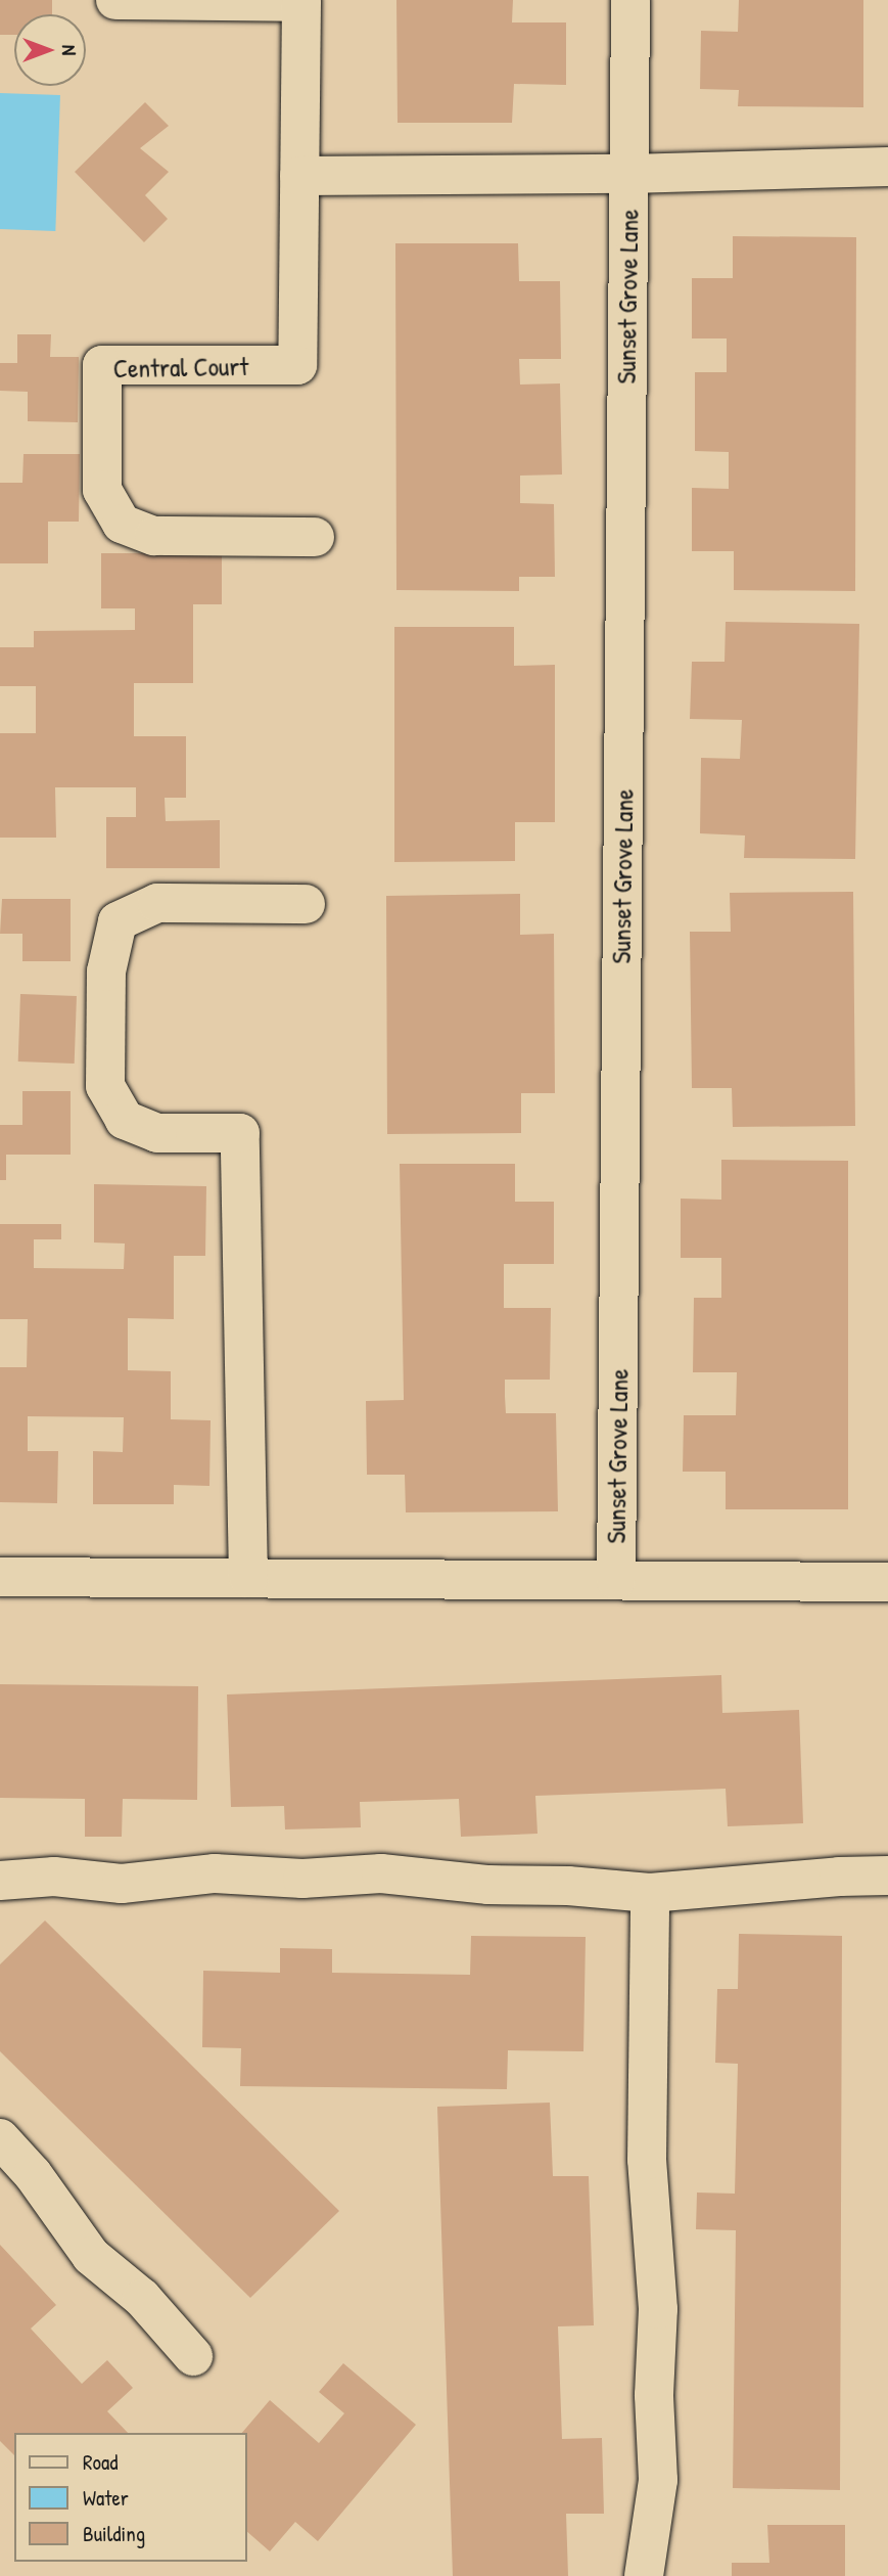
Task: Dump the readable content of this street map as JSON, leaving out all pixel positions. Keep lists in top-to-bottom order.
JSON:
{
  "streets": {
    "street": ["Sunset Grove Lane", "Central Court"]
  },
  "legend": ["Road", "Water", "Building"],
  "north": "right"
}
